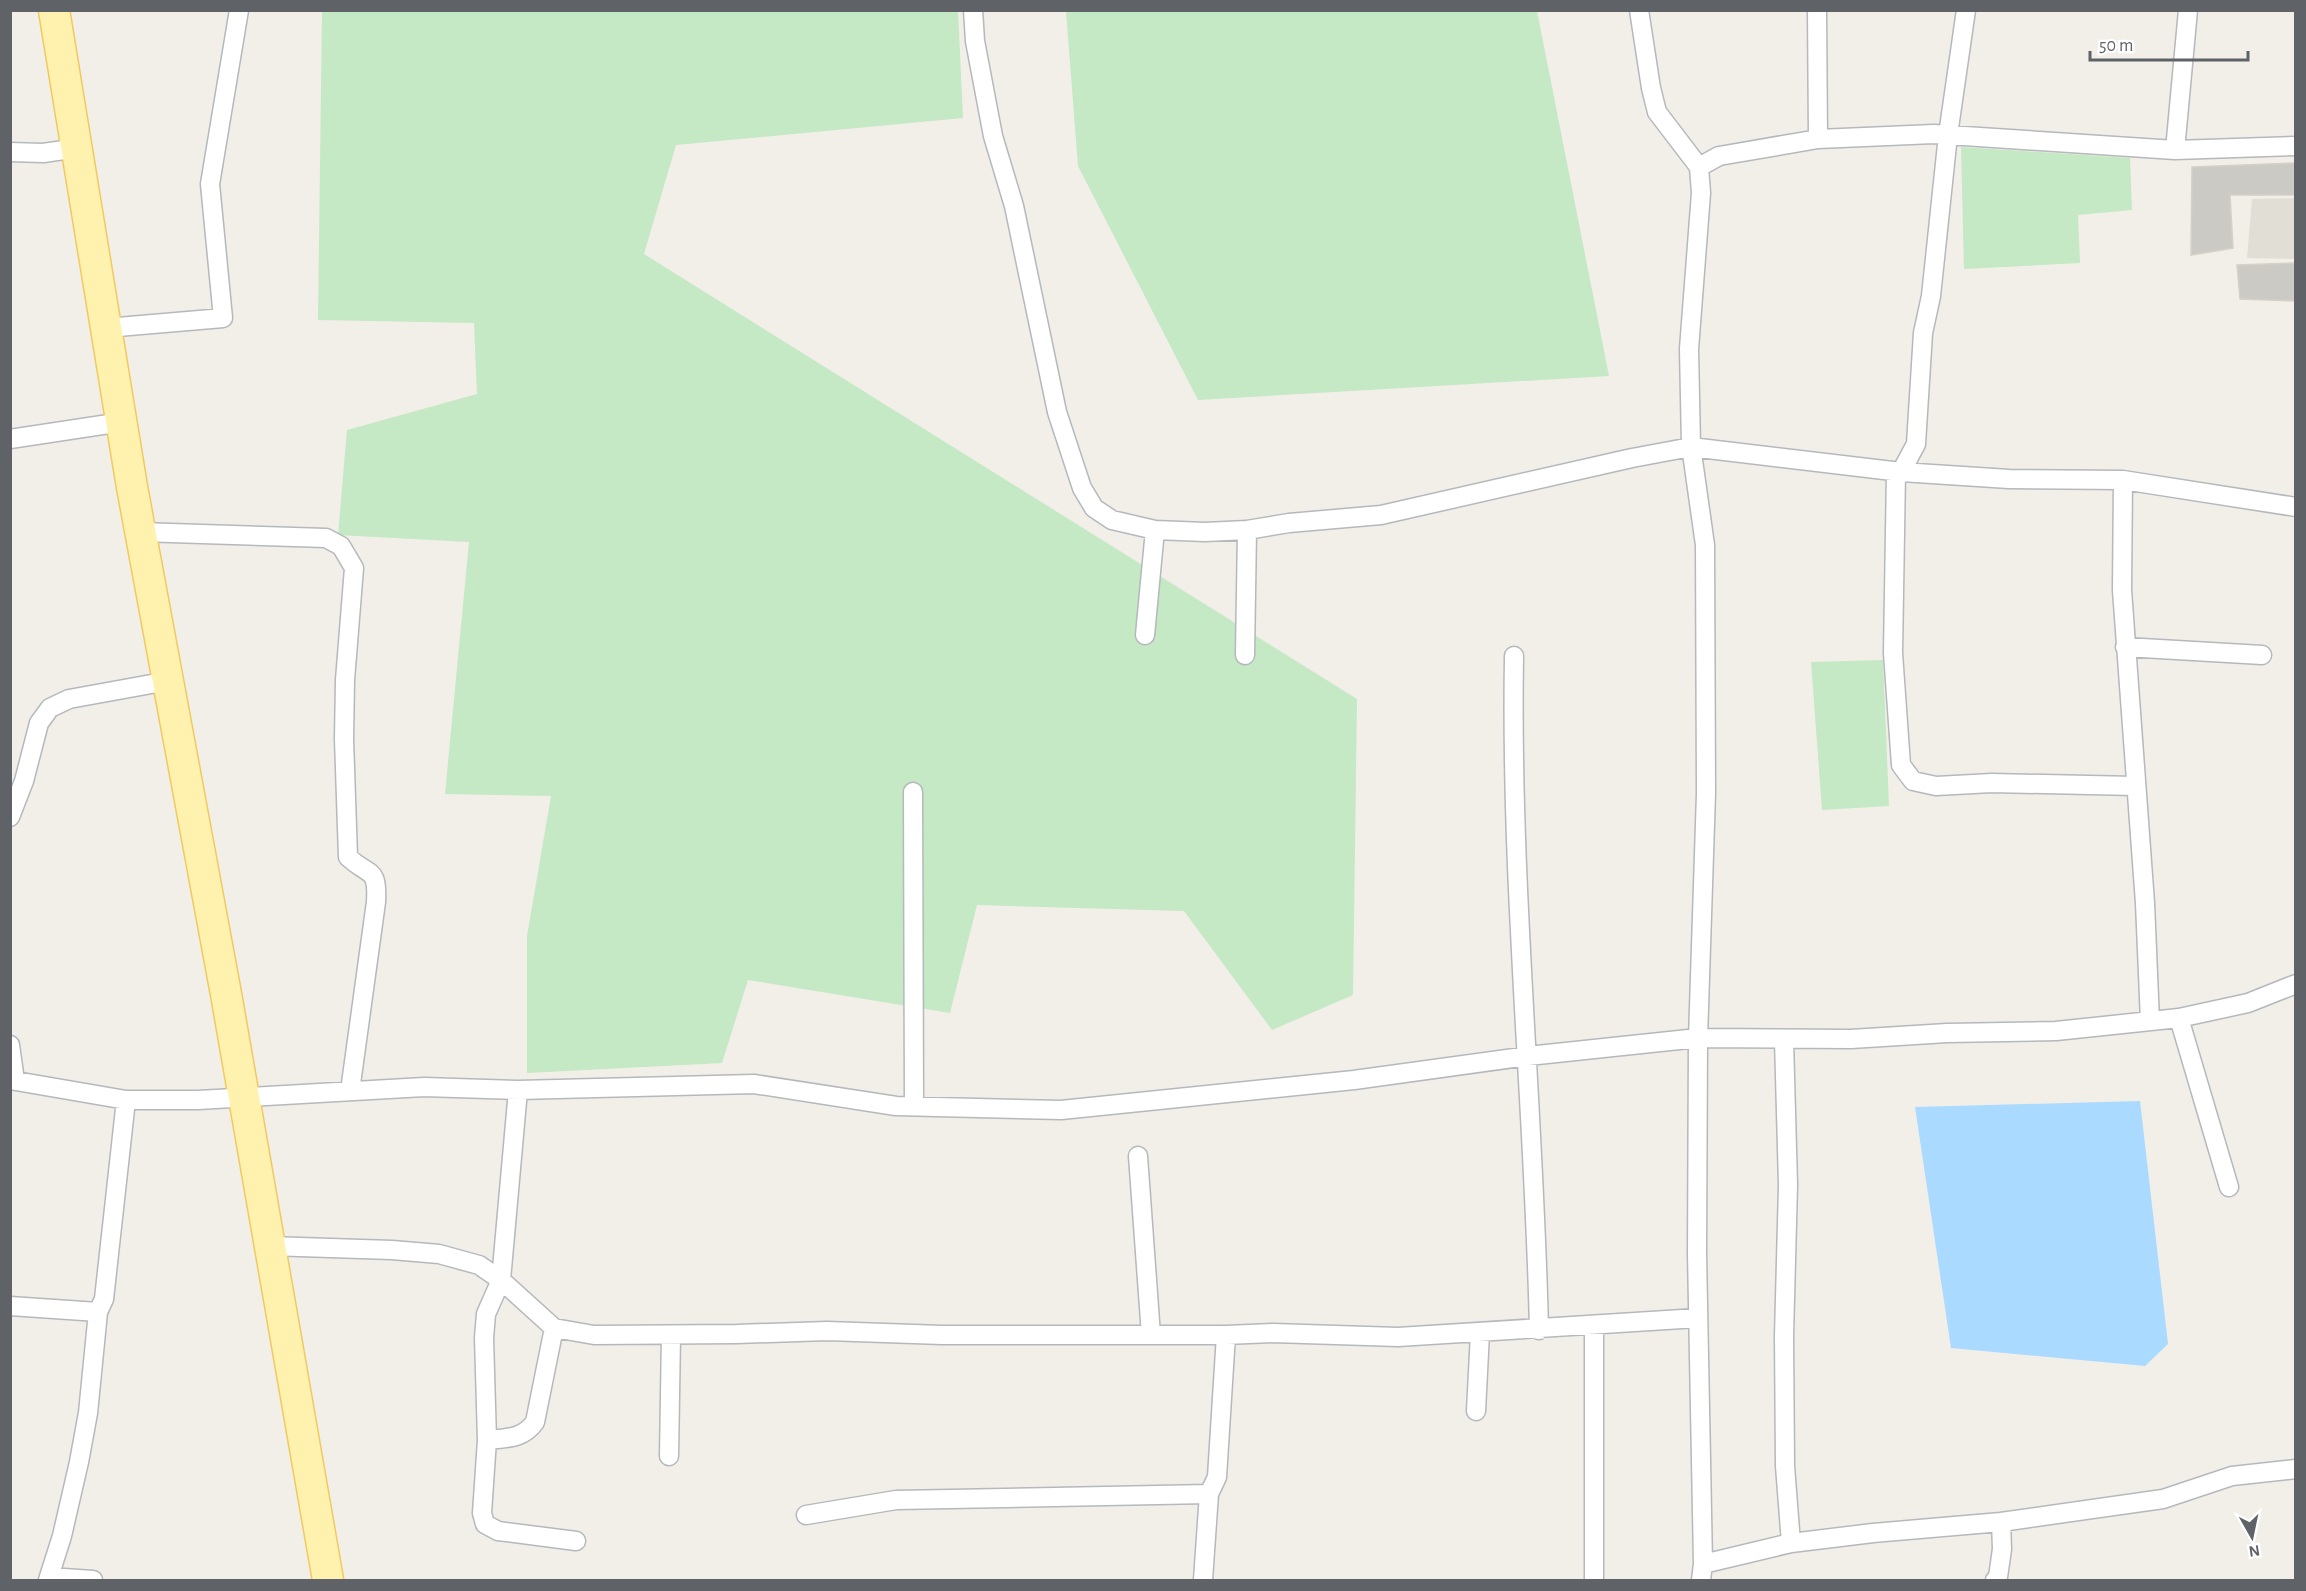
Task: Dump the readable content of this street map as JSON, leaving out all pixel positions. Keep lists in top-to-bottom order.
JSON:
{
  "scale_bar": "50 m",
  "north": "bottom"
}
